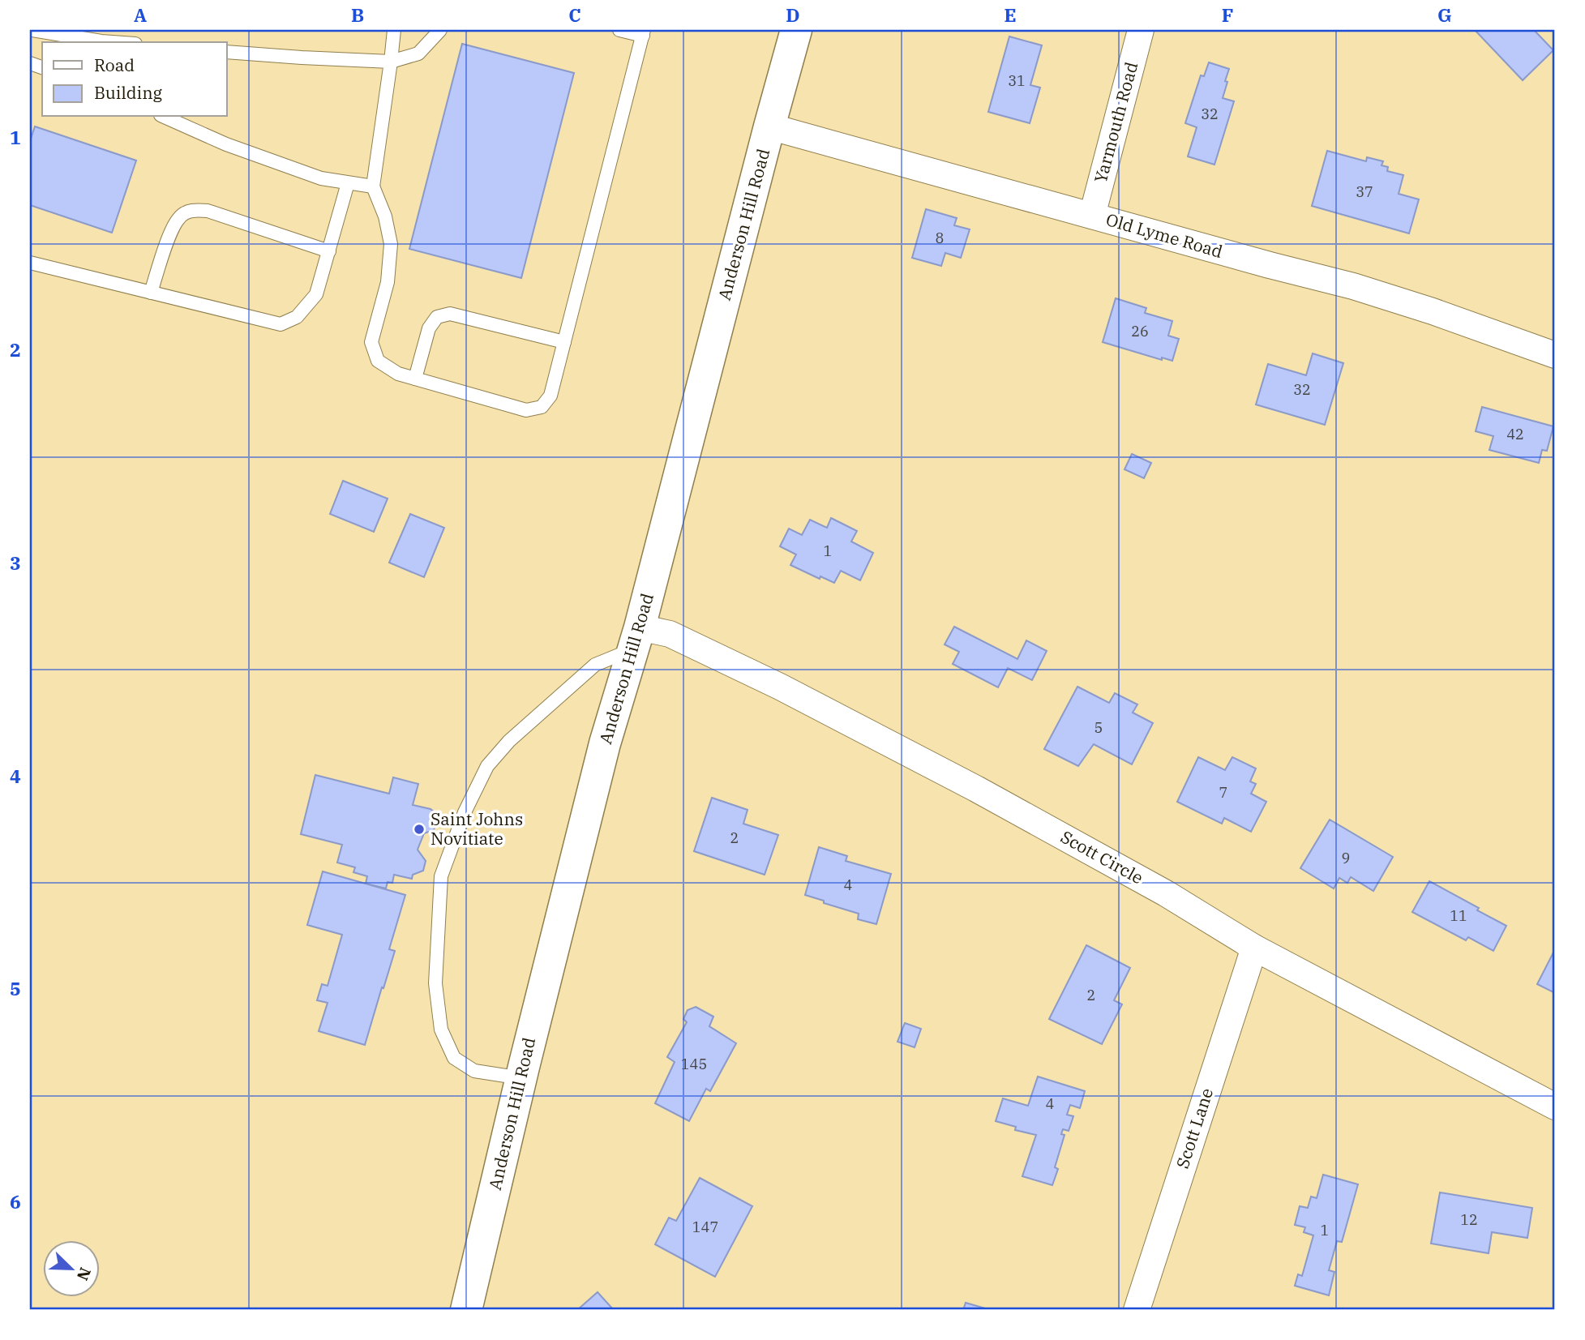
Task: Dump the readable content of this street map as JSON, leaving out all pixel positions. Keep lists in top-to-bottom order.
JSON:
{
  "streets": {
    "main road": ["Anderson Hill Road"],
    "street": [
      "Yarmouth Road",
      "Old Lyme Road",
      "Scott Circle",
      "Scott Lane"
    ]
  },
  "crossings": [
    ["Yarmouth Road", "Old Lyme Road"],
    ["Anderson Hill Road", "Old Lyme Road"],
    ["Anderson Hill Road", "Scott Circle"],
    ["Scott Circle", "Scott Lane"]
  ],
  "places": ["Saint Johns Novitiate"],
  "house_numbers": [
    "31",
    "32",
    "37",
    "8",
    "26",
    "32",
    "42",
    "1",
    "5",
    "7",
    "2",
    "9",
    "4",
    "11",
    "2",
    "145",
    "4",
    "12",
    "147",
    "1"
  ],
  "legend": ["Road", "Building"],
  "north": "bottom right",
  "grid": {
    "columns": [
      "A",
      "B",
      "C",
      "D",
      "E",
      "F",
      "G"
    ],
    "rows": [
      "1",
      "2",
      "3",
      "4",
      "5",
      "6"
    ]
  }
}
